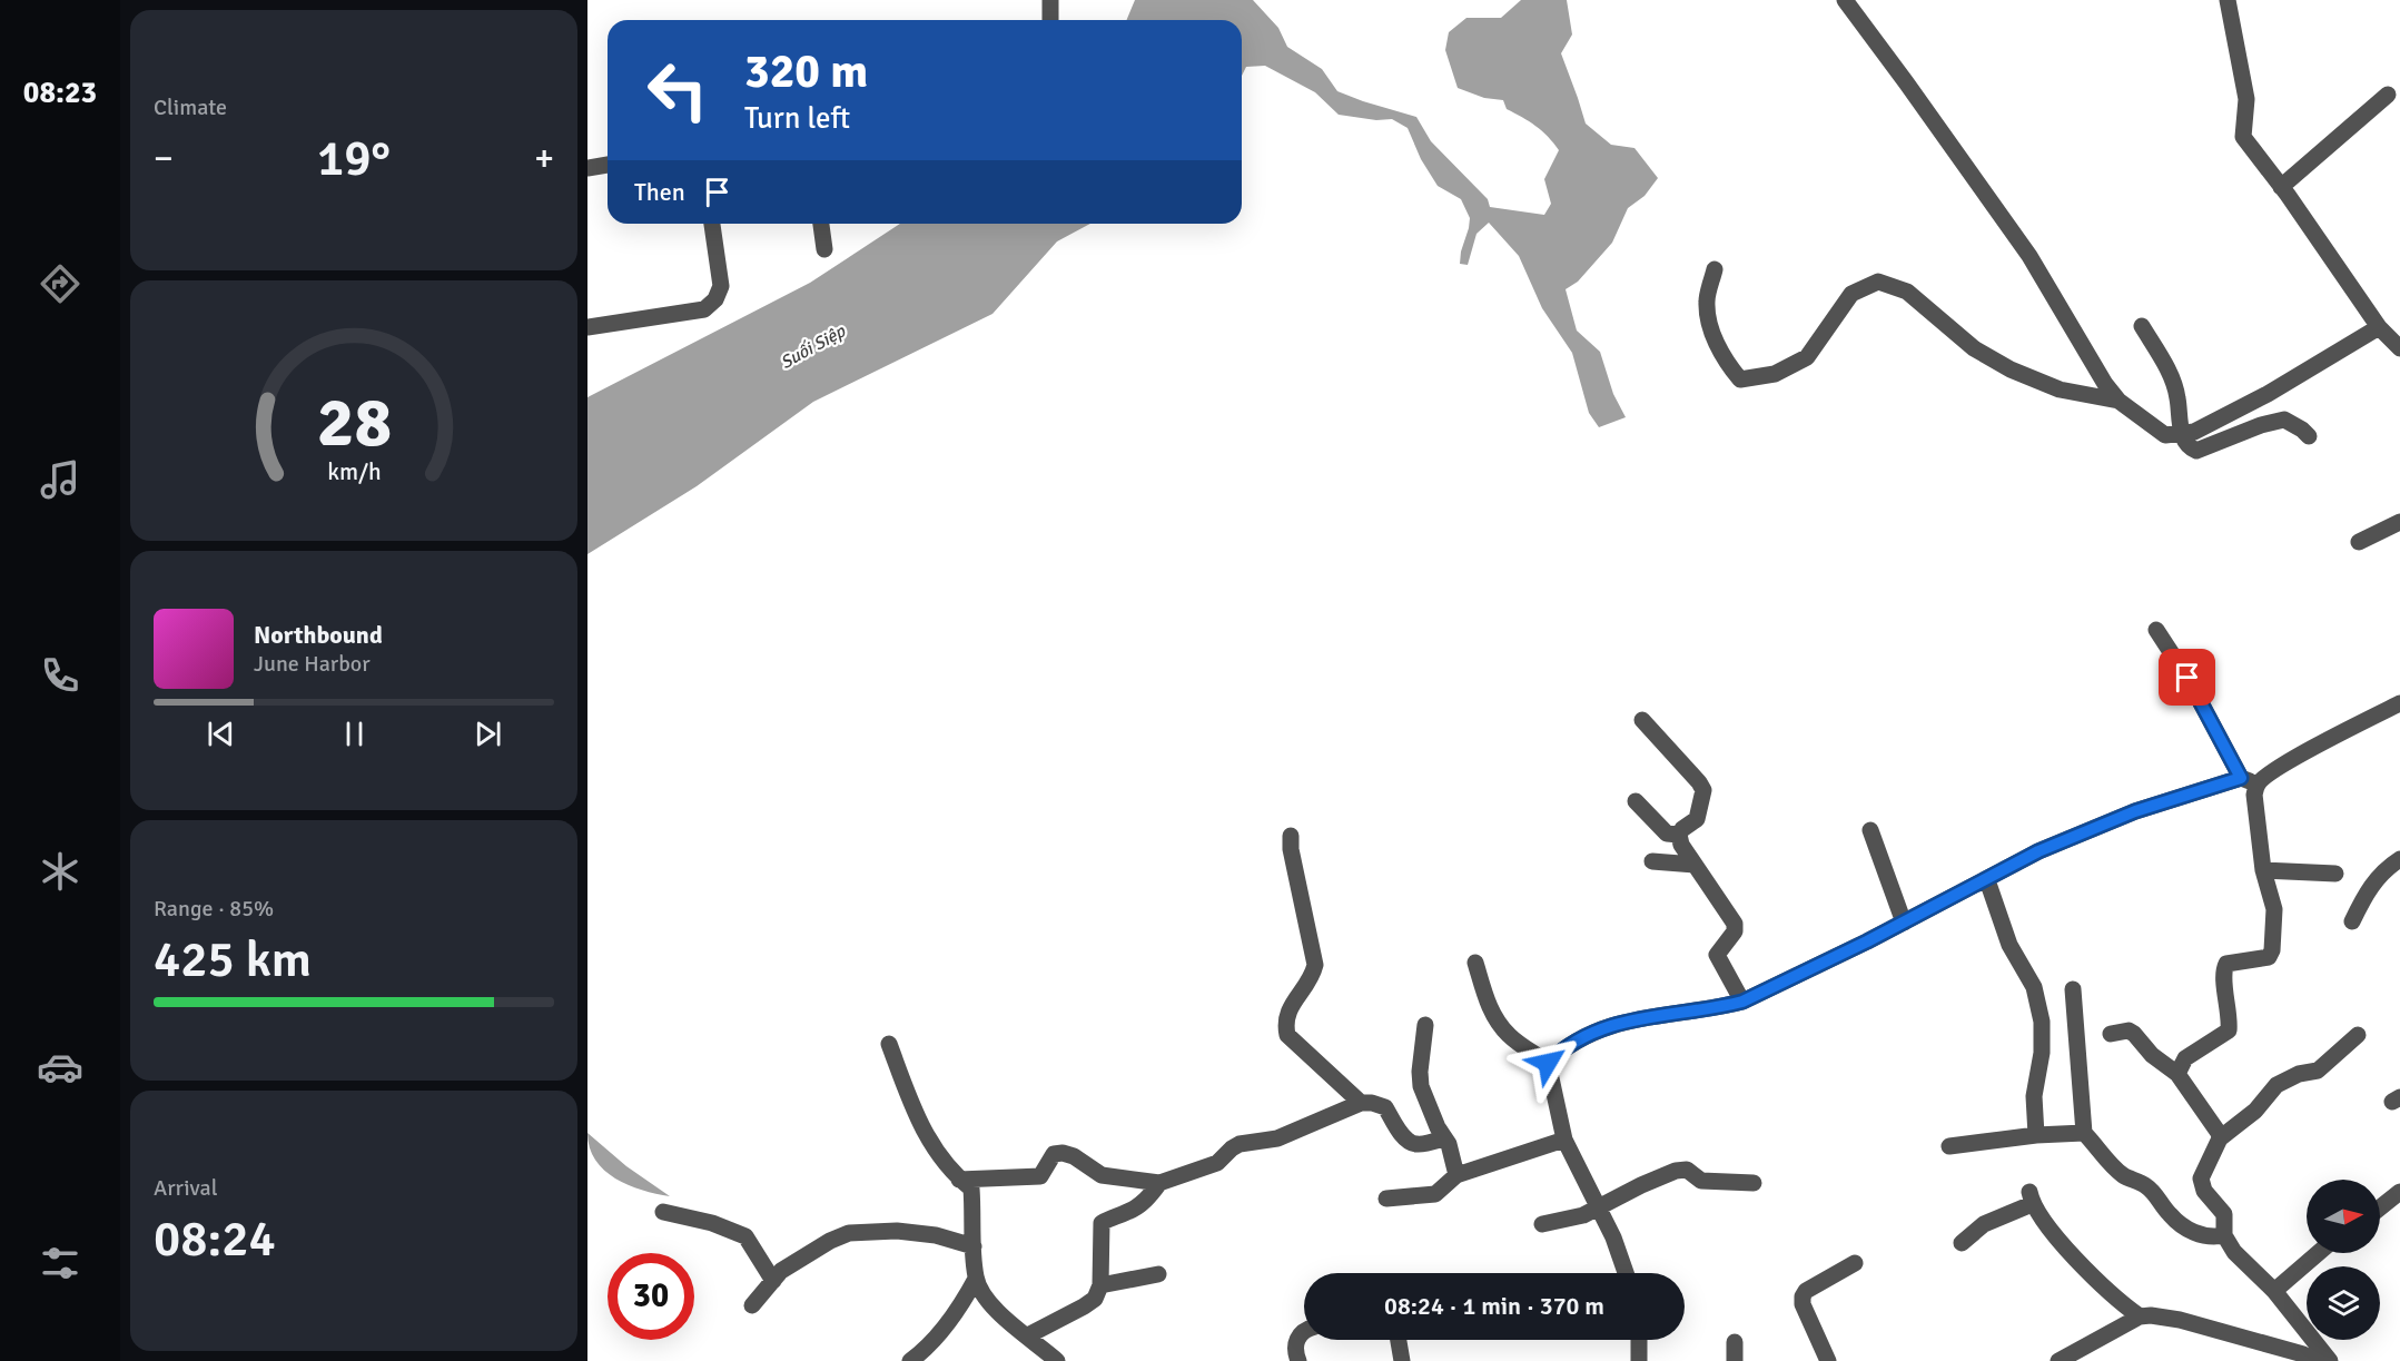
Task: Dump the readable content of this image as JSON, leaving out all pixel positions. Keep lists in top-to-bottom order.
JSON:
{
  "water": ["Suối Siệp"],
  "north": "right",
  "page": {
    "tabs": "08:23",
    "tile": [
      "Climate",
      ["Range · 85%", "425 km"],
      ["Arrival", "08:24"]
    ],
    "turn": ["320 m", "Turn left"],
    "heat": ["−", "19°", "+"],
    "then": "Then",
    "song": ["Northbound", "June Harbor"],
    "limit": "30",
    "trip": "08:24 · 1 min · 370 m",
    "gauge": ["28", "km/h"]
  }
}
